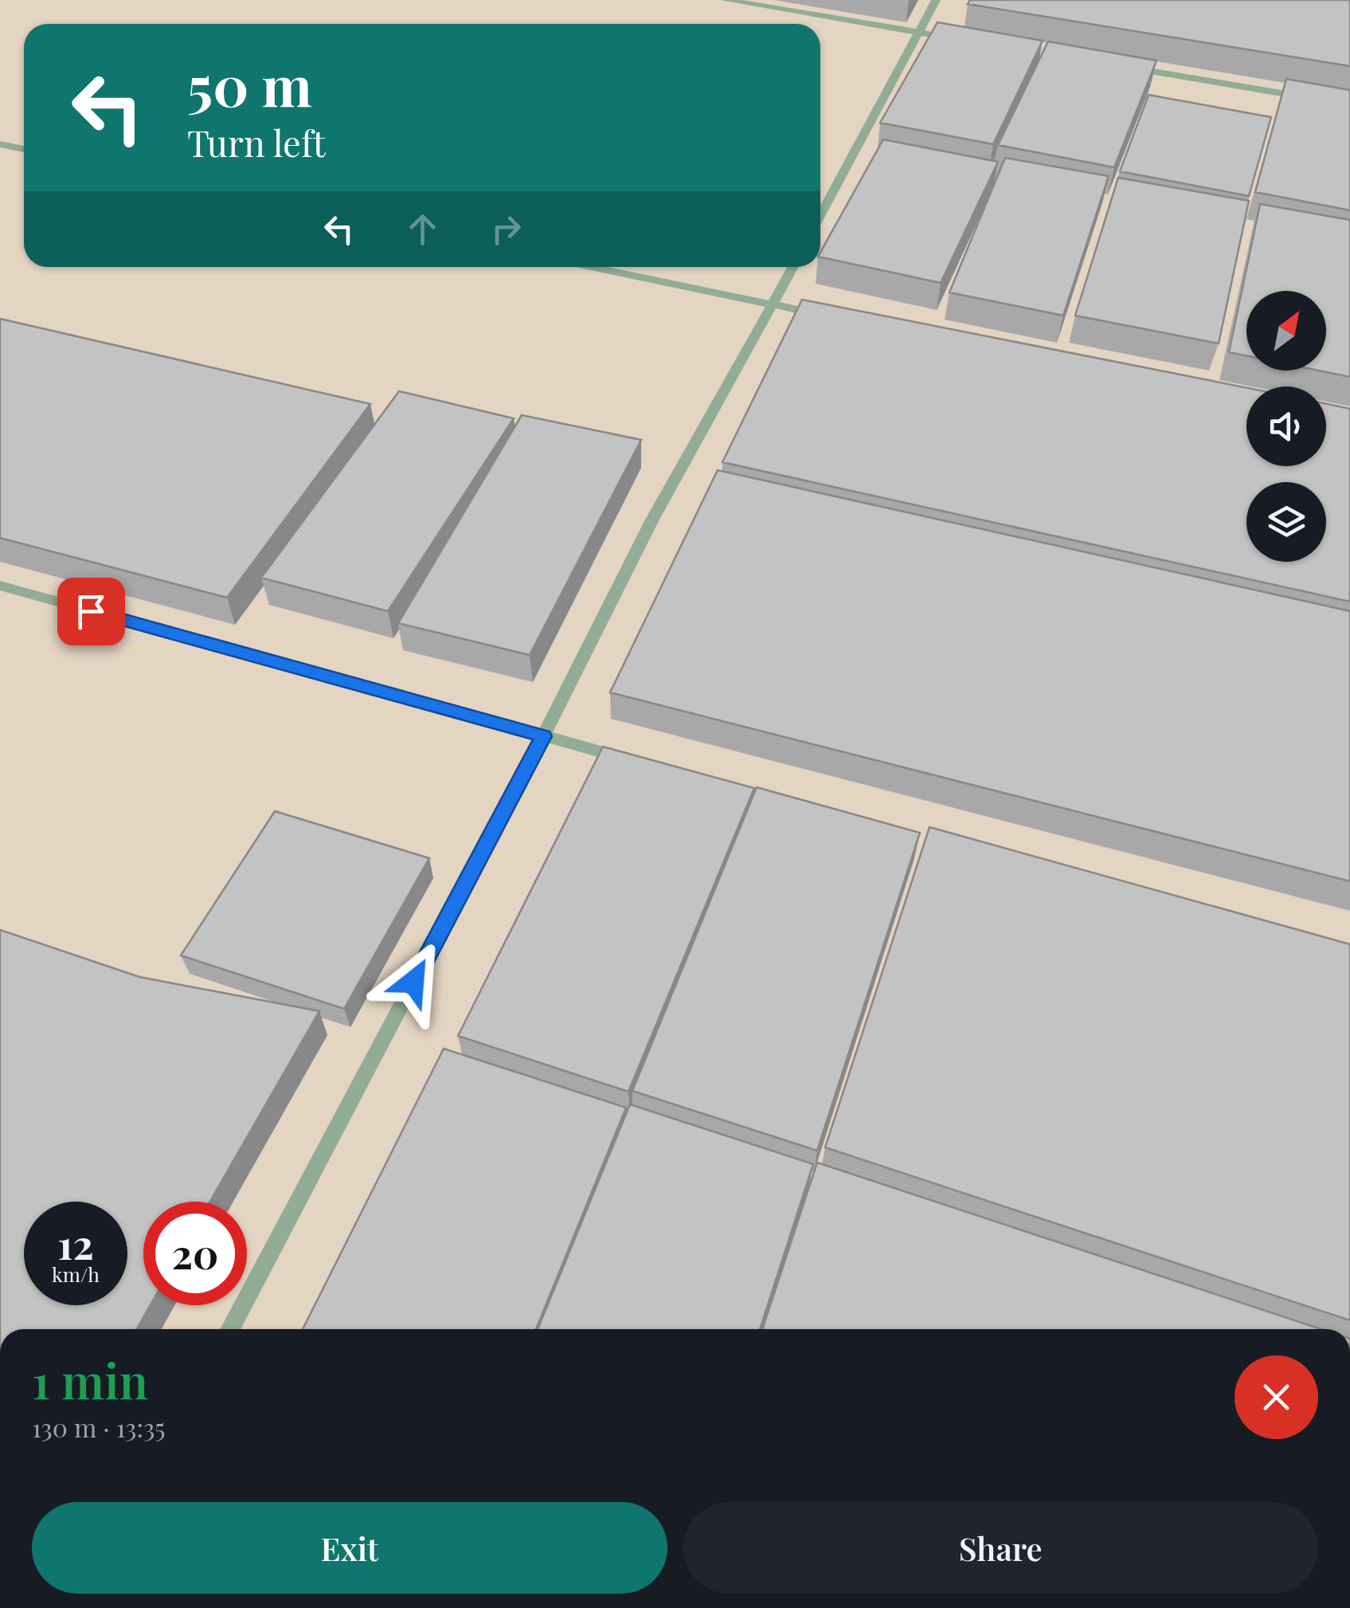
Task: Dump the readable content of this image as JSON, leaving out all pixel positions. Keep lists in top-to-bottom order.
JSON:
{
  "north": "top right",
  "page": {
    "turn": ["50 m", "Turn left"],
    "speed": "12 km/h",
    "limit": "20",
    "heading": ["1 min", "130 m · 13:35"],
    "buttons": ["Exit", "Share"]
  }
}
